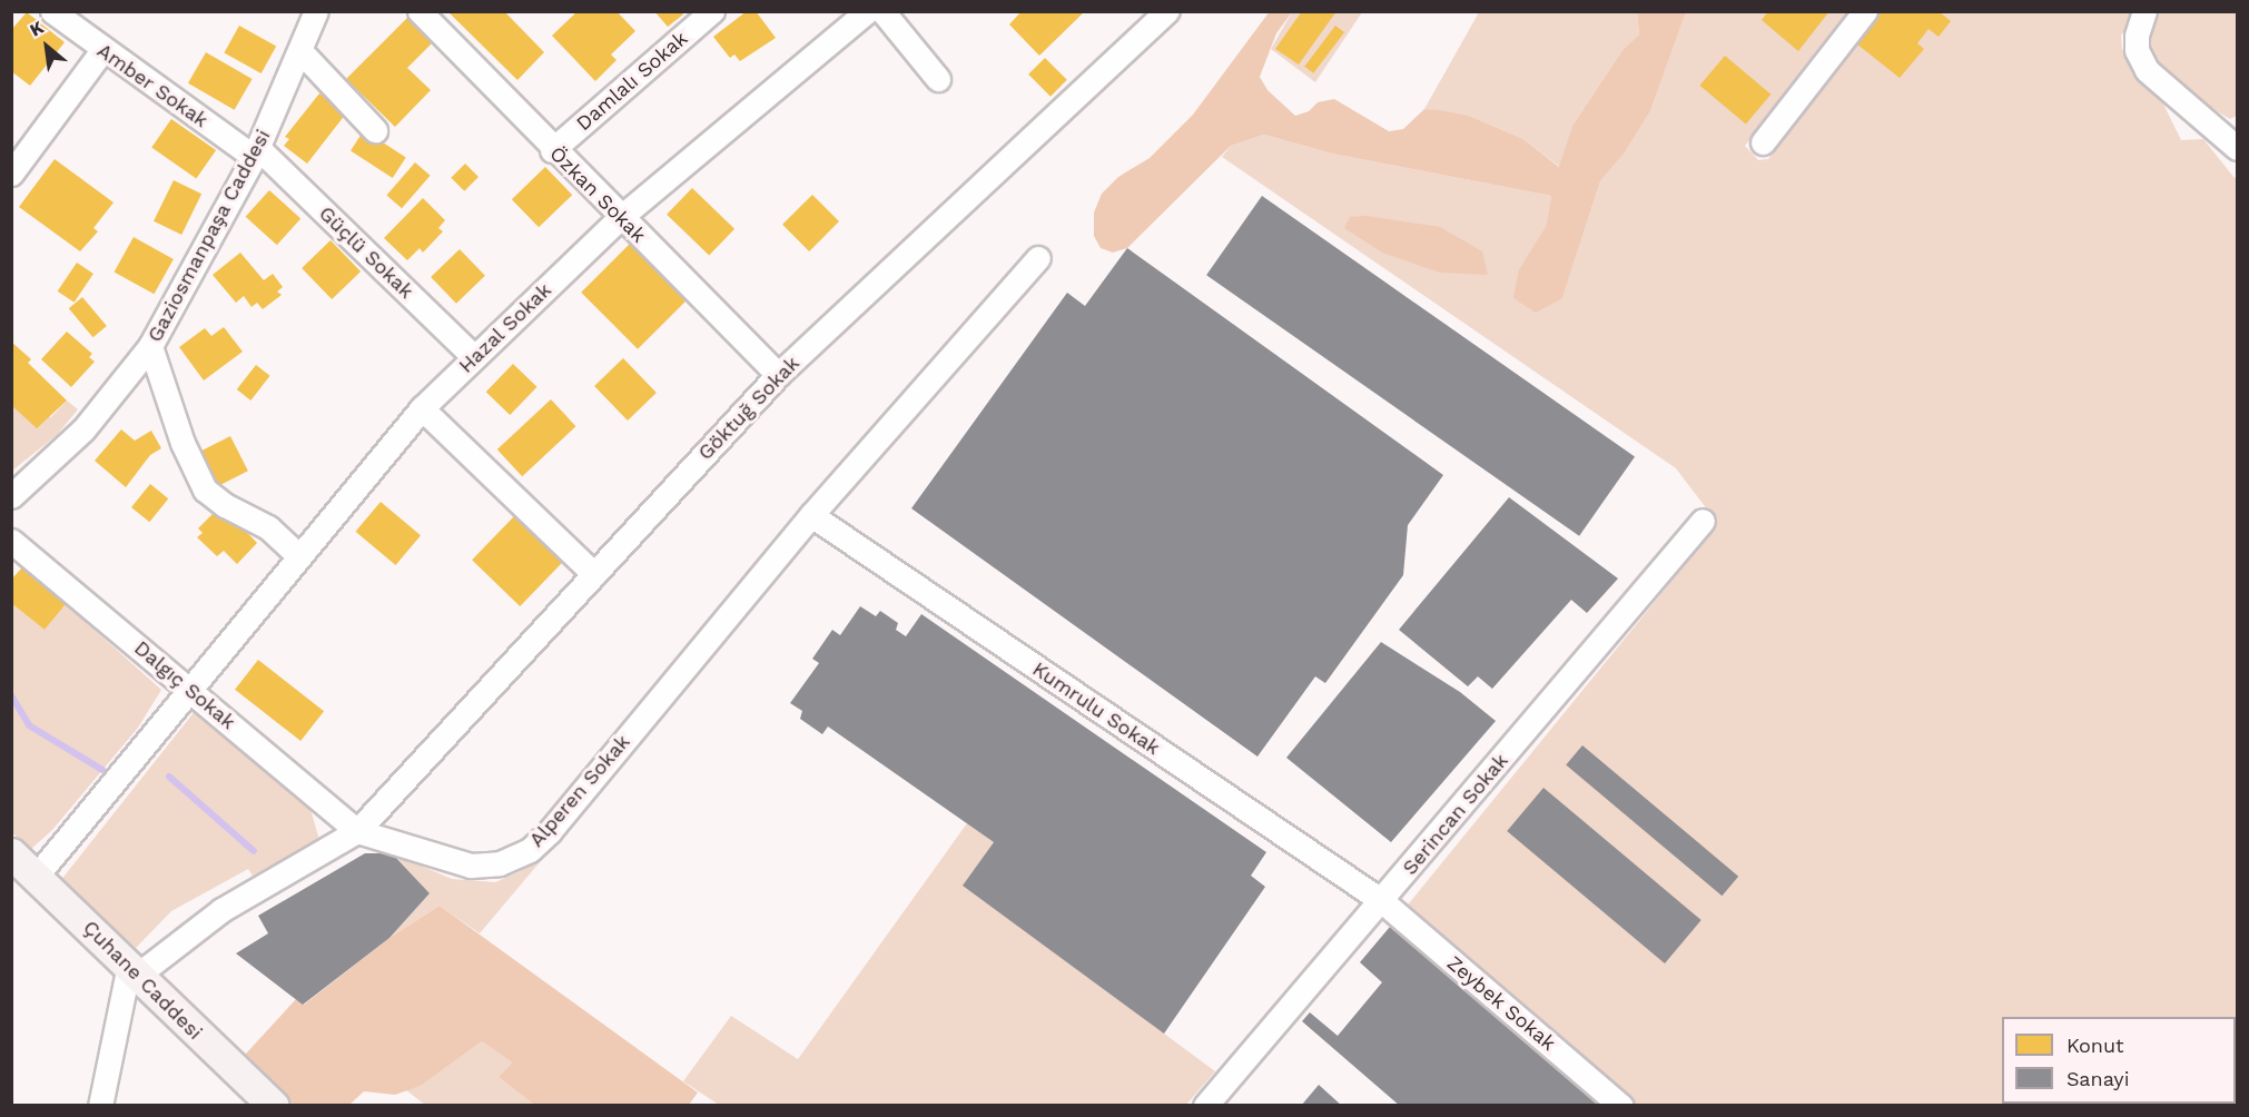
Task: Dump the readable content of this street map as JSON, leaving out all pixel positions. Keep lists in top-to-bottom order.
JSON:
{
  "streets": {
    "main road": ["Çuhane Caddesi"],
    "street": [
      "Damlalı Sokak",
      "Amber Sokak",
      "Özkan Sokak",
      "Gaziosmanpaşa Caddesi",
      "Güçlü Sokak",
      "Hazal Sokak",
      "Göktuğ Sokak",
      "Dalgıç Sokak",
      "Kumrulu Sokak",
      "Alperen Sokak",
      "Serincan Sokak",
      "Zeybek Sokak"
    ]
  },
  "crossings": [
    ["Damlalı Sokak", "Özkan Sokak"],
    ["Amber Sokak", "Gaziosmanpaşa Caddesi"],
    ["Amber Sokak", "Güçlü Sokak"],
    ["Özkan Sokak", "Hazal Sokak"],
    ["Özkan Sokak", "Göktuğ Sokak"],
    ["Gaziosmanpaşa Caddesi", "Güçlü Sokak"],
    ["Güçlü Sokak", "Hazal Sokak"],
    ["Hazal Sokak", "Dalgıç Sokak"],
    ["Hazal Sokak", "Çuhane Caddesi"],
    ["Göktuğ Sokak", "Dalgıç Sokak"],
    ["Göktuğ Sokak", "Alperen Sokak"],
    ["Dalgıç Sokak", "Alperen Sokak"],
    ["Kumrulu Sokak", "Alperen Sokak"],
    ["Kumrulu Sokak", "Serincan Sokak"],
    ["Kumrulu Sokak", "Zeybek Sokak"],
    ["Serincan Sokak", "Zeybek Sokak"]
  ],
  "legend": ["Konut", "Sanayi"],
  "north": "top left"
}
